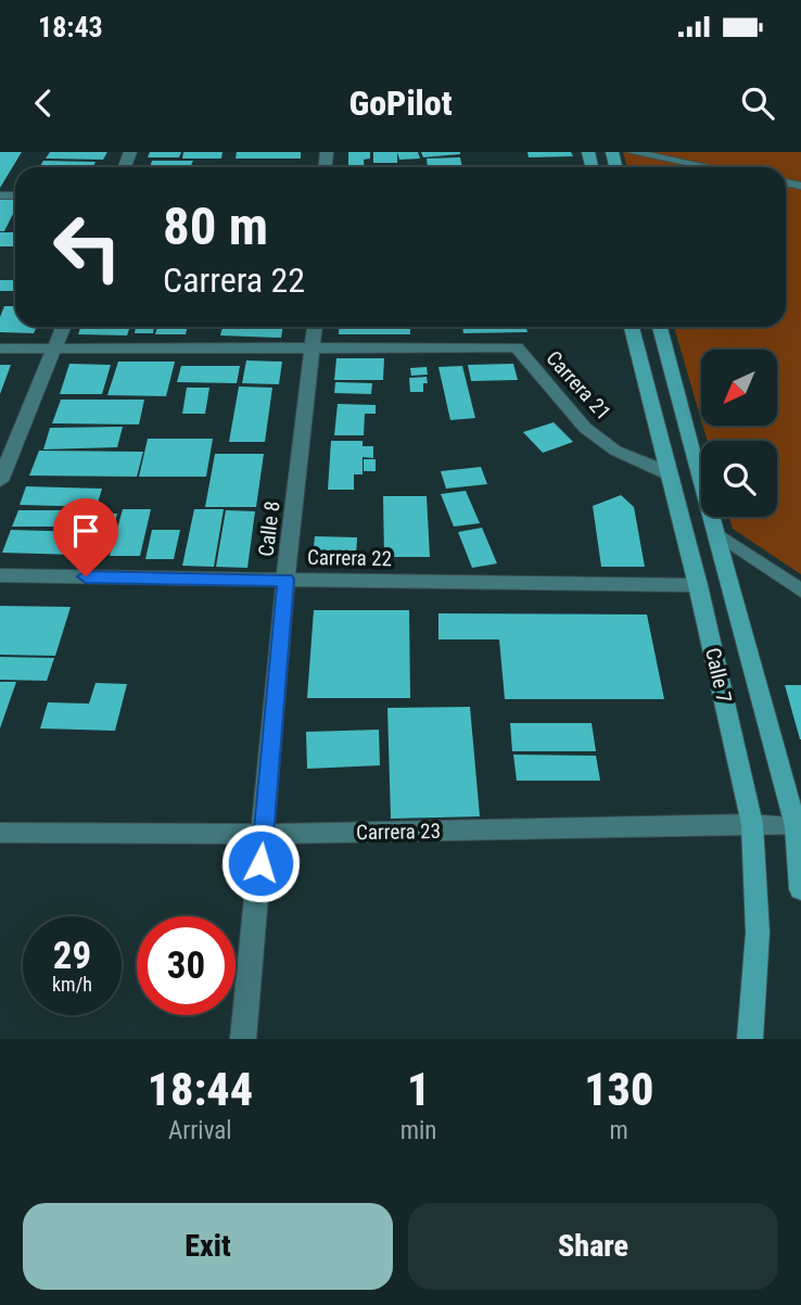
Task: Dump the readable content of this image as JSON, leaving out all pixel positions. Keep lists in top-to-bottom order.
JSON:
{
  "streets": {
    "main road": ["Calle 7"],
    "street": [
      "Carrera 21",
      "Calle 8",
      "Carrera 22",
      "Carrera 23"
    ]
  },
  "crossings": [
    ["Carrera 21", "Calle 8"],
    ["Carrera 21", "Calle 7"],
    ["Calle 8", "Carrera 22"],
    ["Calle 8", "Carrera 23"],
    ["Carrera 22", "Calle 7"],
    ["Calle 7", "Carrera 23"]
  ],
  "north": "bottom left",
  "page": {
    "status": "18:43",
    "header": "GoPilot",
    "turn": ["80 m", "Carrera 22"],
    "speed": "29 km/h",
    "limit": "30",
    "eta": [
      "18:44",
      "Arrival",
      "1",
      "min",
      "130",
      "m"
    ],
    "buttons": ["Exit", "Share"]
  }
}
